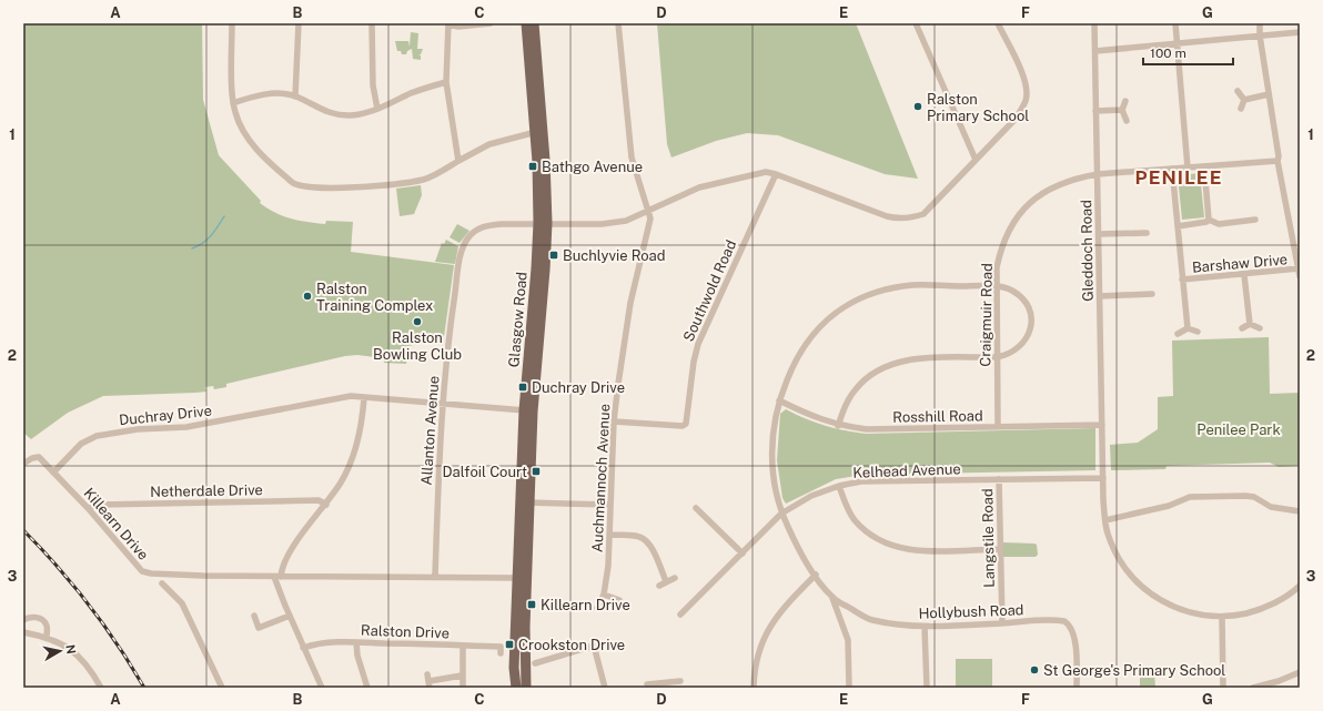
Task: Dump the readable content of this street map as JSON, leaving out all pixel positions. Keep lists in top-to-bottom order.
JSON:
{
  "streets": {
    "main road": ["Glasgow Road"],
    "street": [
      "Gleddoch Road",
      "Barshaw Drive",
      "Southwold Road",
      "Craigmuir Road",
      "Duchray Drive",
      "Rosshill Road",
      "Allanton Avenue",
      "Kelhead Avenue",
      "Auchmannoch Avenue",
      "Netherdale Drive",
      "Killearn Drive",
      "Langstile Road",
      "Hollybush Road",
      "Ralston Drive"
    ]
  },
  "crossings": [
    ["Gleddoch Road", "Craigmuir Road"],
    ["Gleddoch Road", "Rosshill Road"],
    ["Gleddoch Road", "Kelhead Avenue"],
    ["Southwold Road", "Auchmannoch Avenue"],
    ["Craigmuir Road", "Rosshill Road"],
    ["Craigmuir Road", "Hollybush Road"],
    ["Glasgow Road", "Duchray Drive"],
    ["Glasgow Road", "Allanton Avenue"],
    ["Glasgow Road", "Killearn Drive"],
    ["Duchray Drive", "Allanton Avenue"],
    ["Duchray Drive", "Killearn Drive"],
    ["Rosshill Road", "Hollybush Road"],
    ["Allanton Avenue", "Killearn Drive"],
    ["Kelhead Avenue", "Langstile Road"],
    ["Kelhead Avenue", "Hollybush Road"],
    ["Netherdale Drive", "Killearn Drive"],
    ["Langstile Road", "Hollybush Road"]
  ],
  "districts": ["PENILEE"],
  "parks": ["Penilee Park"],
  "places": {
    "other": [
      "Ralston Primary School",
      "Ralston Training Complex",
      "Ralston Bowling Club",
      "St George's Primary School"
    ],
    "transit": [
      "Bathgo Avenue",
      "Buchlyvie Road",
      "Duchray Drive",
      "Dalfoil Court",
      "Killearn Drive",
      "Crookston Drive"
    ]
  },
  "scale_bar": "100 m",
  "north": "right",
  "grid": {
    "columns": [
      "A",
      "B",
      "C",
      "D",
      "E",
      "F",
      "G"
    ],
    "rows": ["1", "2", "3"]
  }
}
